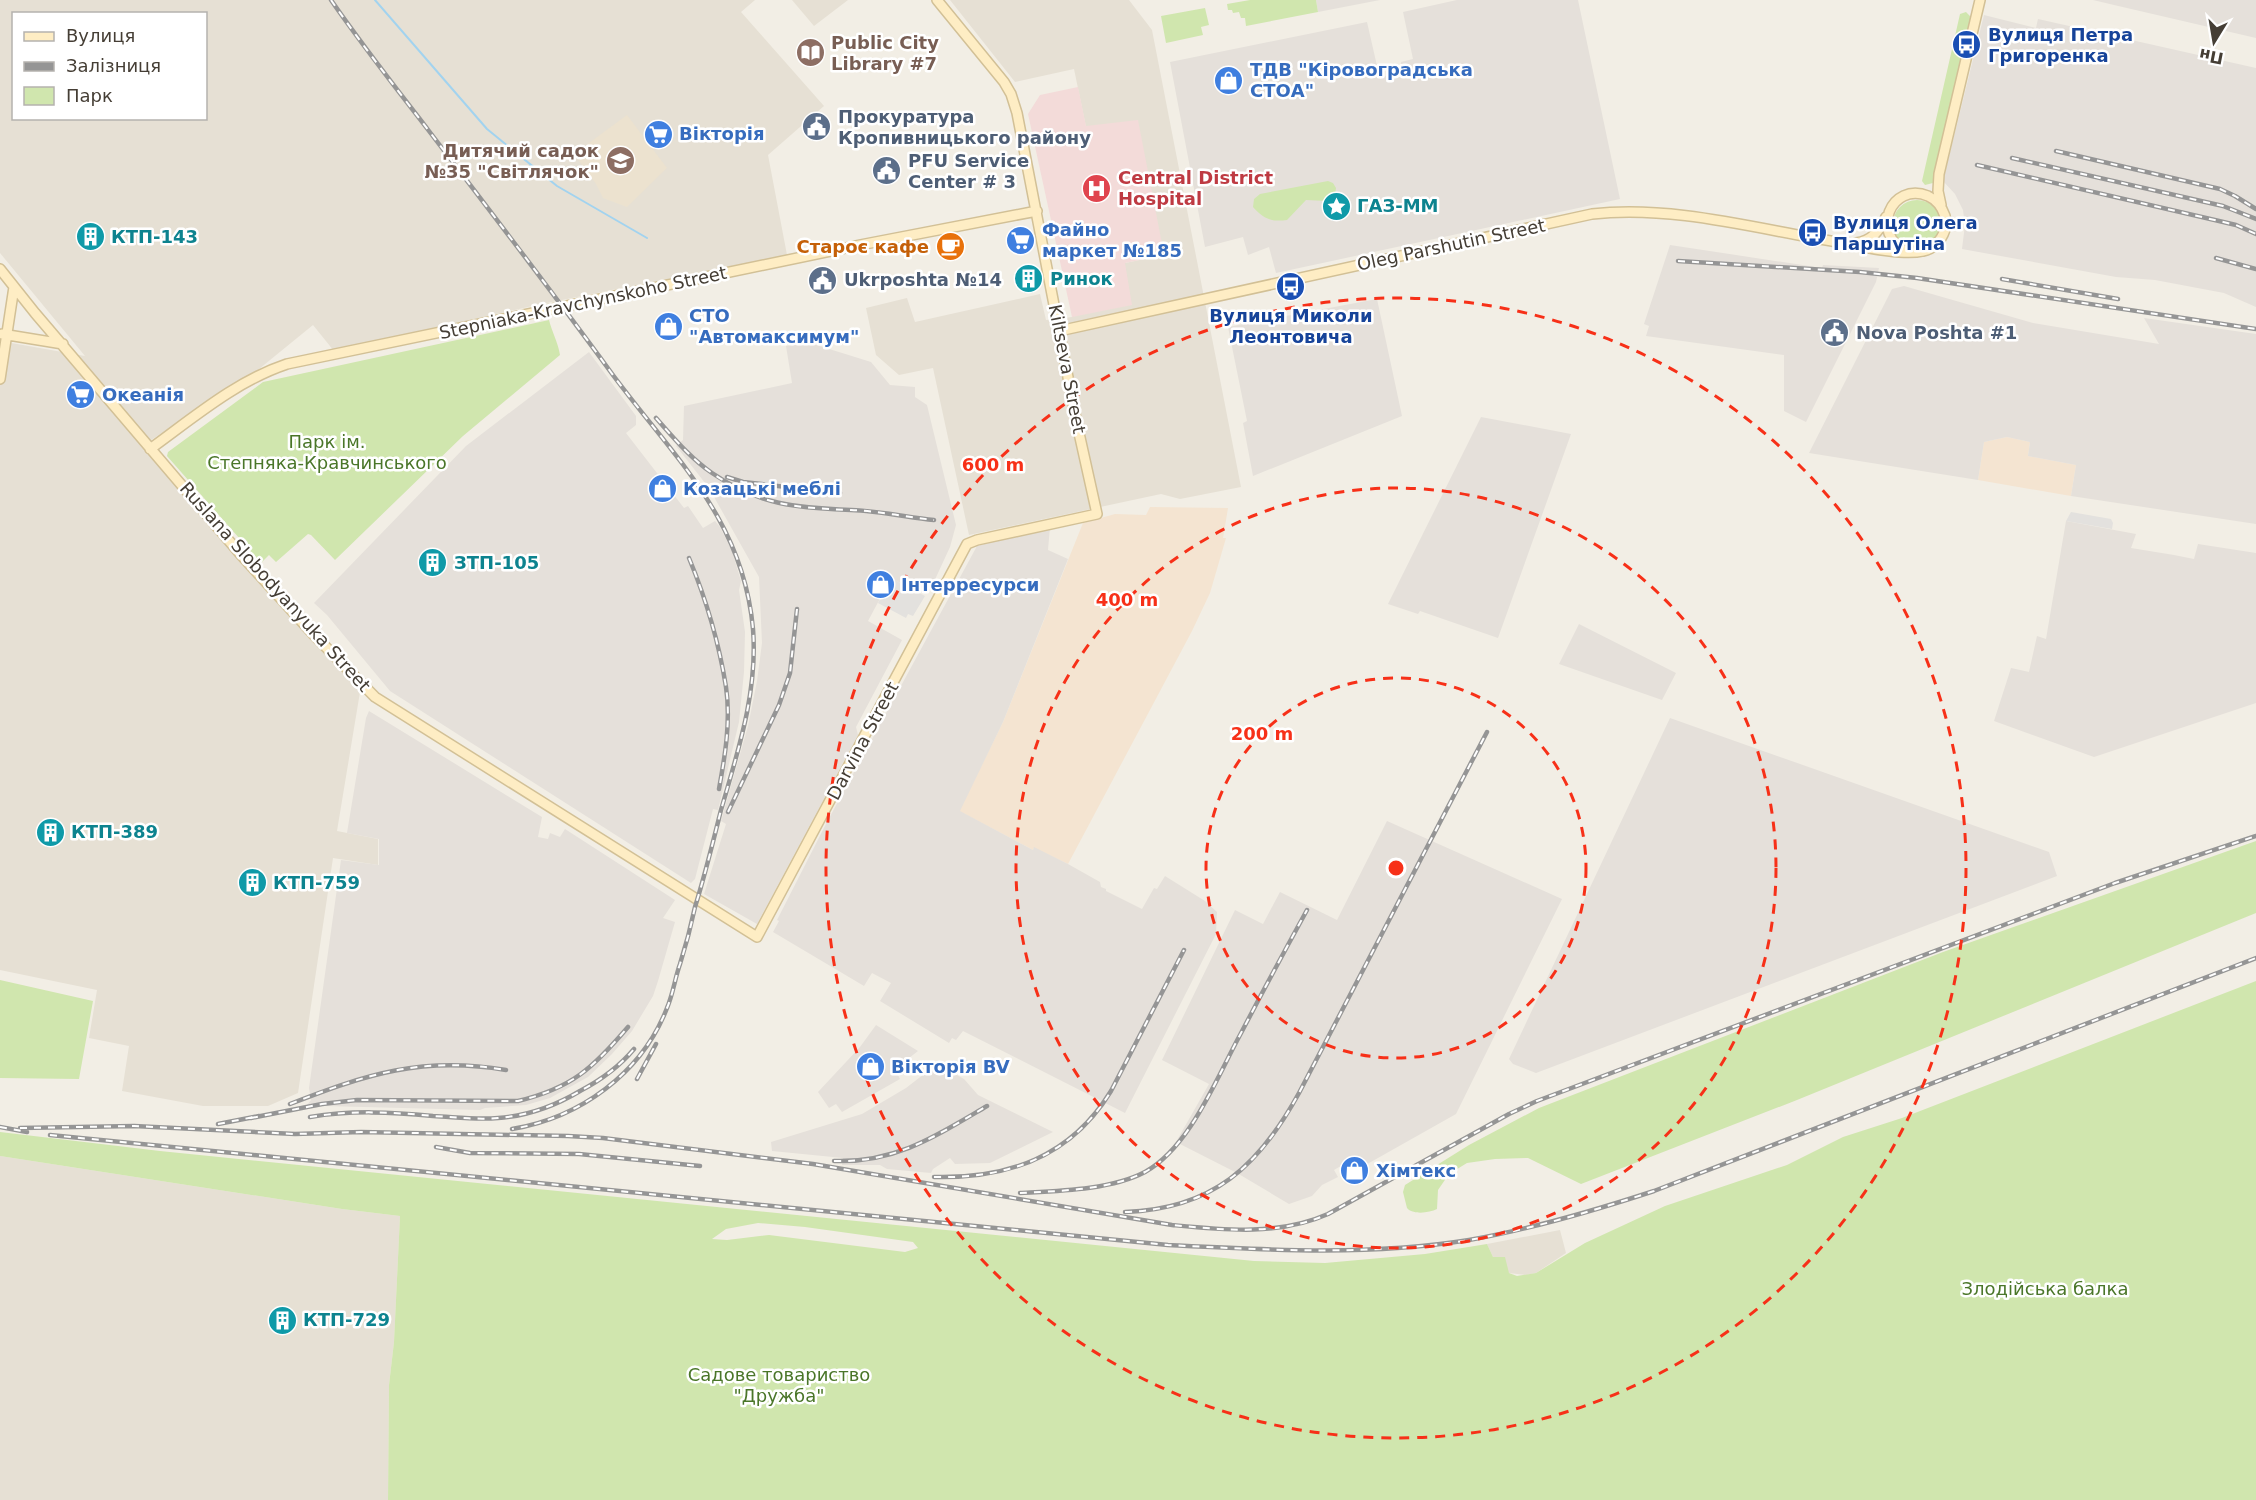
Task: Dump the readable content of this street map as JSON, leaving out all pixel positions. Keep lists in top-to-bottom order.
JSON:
{
  "streets": {
    "street": [
      "Oleg Parshutin Street",
      "Stepniaka-Kravchynskoho Street",
      "Kiltseva Street",
      "Ruslana Slobodyanyuka Street",
      "Darvina Street"
    ]
  },
  "crossings": [
    ["Oleg Parshutin Street", "Kiltseva Street"],
    ["Stepniaka-Kravchynskoho Street", "Kiltseva Street"],
    ["Stepniaka-Kravchynskoho Street", "Ruslana Slobodyanyuka Street"],
    ["Kiltseva Street", "Darvina Street"],
    ["Ruslana Slobodyanyuka Street", "Darvina Street"]
  ],
  "parks": ["Парк ім. Степняка-Кравчинського", "Злодійська балка", "Садове товариство \"Дружба\""],
  "places": {
    "bus stop": ["Вулиця Петра Григоренка", "Вулиця Олега Паршутіна", "Вулиця Миколи Леонтовича"],
    "library": ["Public City Library #7"],
    "shop": [
      "ТДВ \"Кіровоградська СТОА\"",
      "СТО \"Автомаксимум\"",
      "Козацькі меблі",
      "Інтерресурси",
      "Вікторія BV",
      "Хімтекс"
    ],
    "public building": [
      "Прокуратура Кропивницького району",
      "PFU Service Center # 3",
      "Ukrposhta №14",
      "Nova Poshta #1"
    ],
    "supermarket": ["Вікторія", "Файно маркет №185", "Океанія"],
    "school or university": ["Дитячий садок №35 \"Світлячок\""],
    "hospital": ["Central District Hospital"],
    "place": ["ГАЗ-ММ"],
    "building": [
      "КТП-143",
      "Ринок",
      "ЗТП-105",
      "КТП-389",
      "КТП-759",
      "КТП-729"
    ],
    "cafe": ["Староє кафе"]
  },
  "legend": ["Вулиця", "Залізниця", "Парк"],
  "north": "bottom",
  "rings": ["600 m", "400 m", "200 m"]
}
